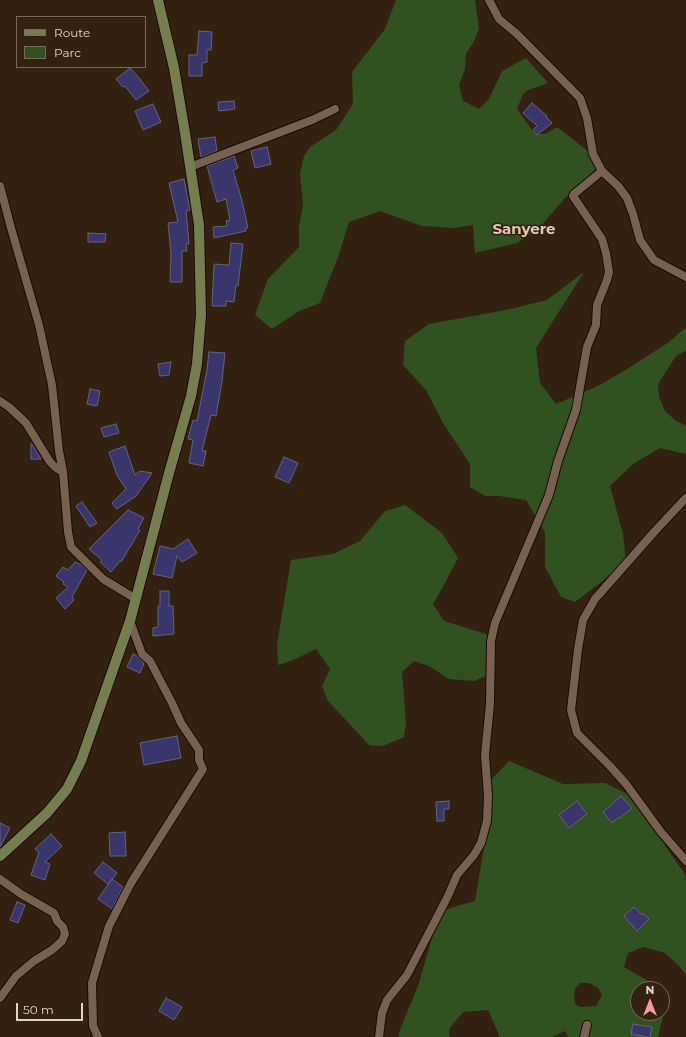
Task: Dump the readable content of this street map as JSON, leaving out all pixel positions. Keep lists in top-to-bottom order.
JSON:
{
  "districts": ["Sanyere"],
  "legend": ["Route", "Parc"],
  "scale_bar": "50 m",
  "north": "top"
}
